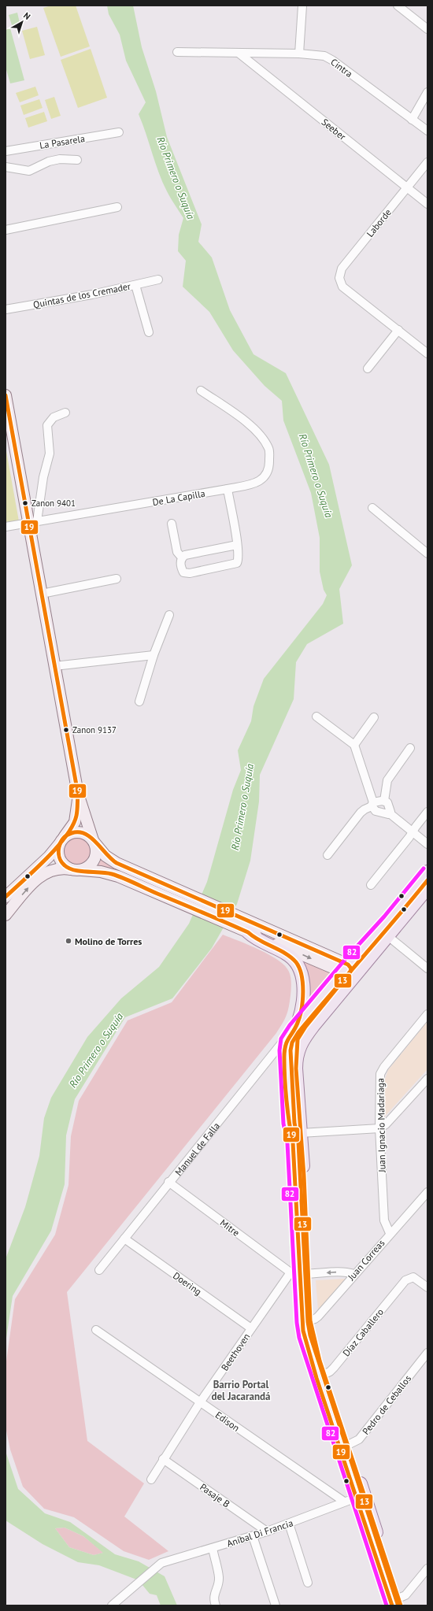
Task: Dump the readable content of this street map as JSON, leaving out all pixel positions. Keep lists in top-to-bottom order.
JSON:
{
  "streets": {
    "main road": ["Manuel de Falla"],
    "street": [
      "Cintra",
      "Seeber",
      "La Pasarela",
      "Laborde",
      "Quintas de los Cremader",
      "De La Capilla",
      "Juan Ignacio Madariaga",
      "Mitre",
      "Juan Correas",
      "Doering",
      "Díaz Caballero",
      "Beethoven",
      "Pedro de Ceballos",
      "Edison",
      "Pasaje B",
      "Aníbal Di Francia"
    ]
  },
  "crossings": [
    ["Cintra", "Seeber"],
    ["Seeber", "Laborde"],
    ["Juan Ignacio Madariaga", "Juan Correas"],
    ["Manuel de Falla", "Mitre"],
    ["Manuel de Falla", "Doering"],
    ["Manuel de Falla", "Beethoven"],
    ["Mitre", "Beethoven"],
    ["Doering", "Beethoven"],
    ["Beethoven", "Edison"],
    ["Beethoven", "Pasaje B"],
    ["Edison", "Aníbal Di Francia"],
    ["Pasaje B", "Aníbal Di Francia"]
  ],
  "districts": ["Barrio Portal del Jacarandá"],
  "water": ["Río Primero o Suquía"],
  "places": ["Zanon 9401", "Zanon 9137", "Molino de Torres"],
  "lines": ["transit line 19", "transit line 82", "transit line 13"],
  "north": "top right"
}
